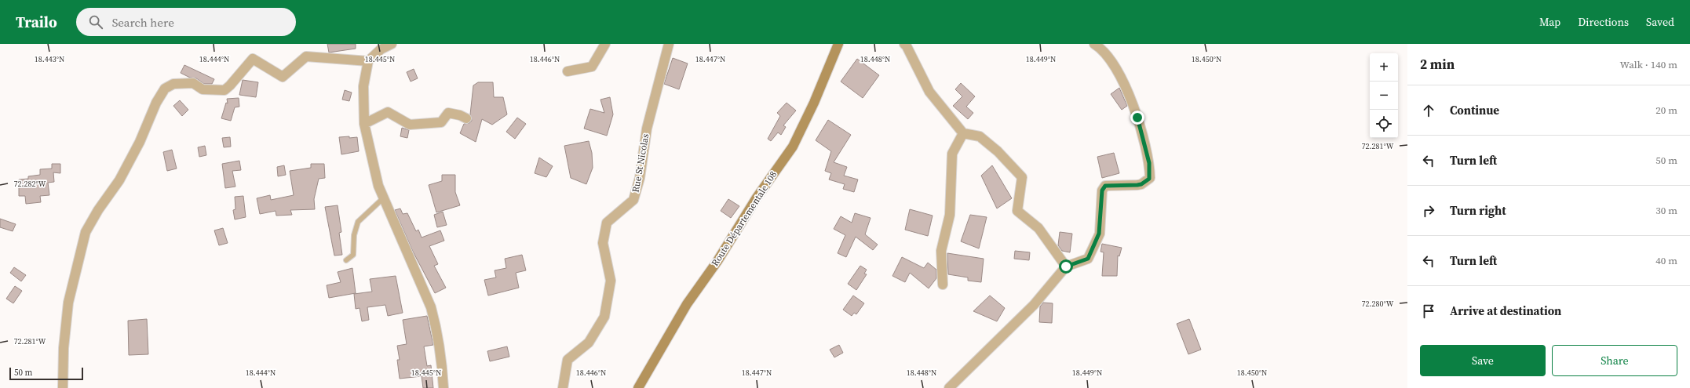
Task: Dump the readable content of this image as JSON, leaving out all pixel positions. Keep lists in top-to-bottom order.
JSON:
{
  "streets": {
    "main road": ["Route Départementale 108"],
    "street": ["Rue St Nicolas"]
  },
  "scale_bar": "50 m",
  "page": {
    "header": "Trailo",
    "search": "Search here",
    "nav": ["Map", "Directions", "Saved"],
    "heading": ["2 min", "Walk · 140 m"],
    "map_buttons": ["+", "−"],
    "list": [
      ["Continue", "20 m"],
      ["Turn left", "50 m"],
      ["Turn right", "30 m"],
      ["Turn left", "40 m"],
      "Arrive at destination"
    ],
    "buttons": ["Save", "Share"],
    "scale": "50 m"
  },
  "coordinates": [
    "18.443°N",
    "18.444°N",
    "18.445°N",
    "18.446°N",
    "18.447°N",
    "18.448°N",
    "18.449°N",
    "18.450°N",
    "72.281°W",
    "72.282°W",
    "72.280°W"
  ]
}
